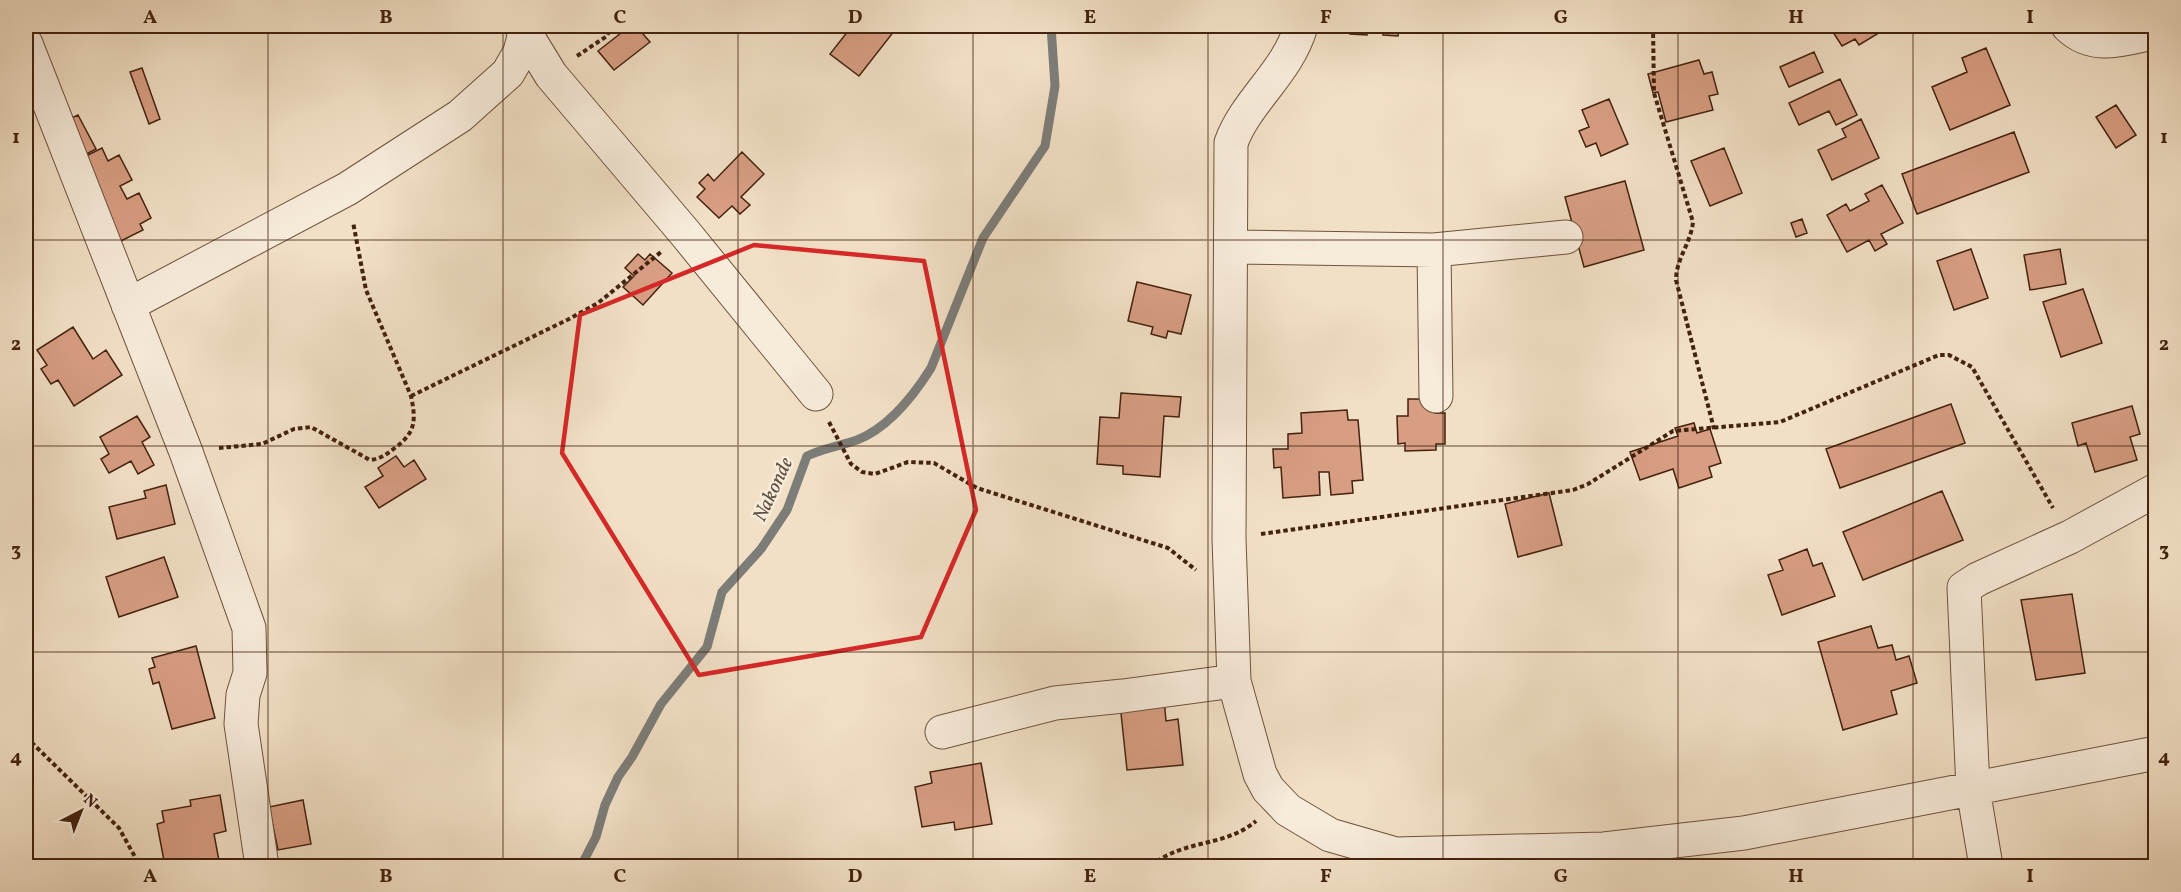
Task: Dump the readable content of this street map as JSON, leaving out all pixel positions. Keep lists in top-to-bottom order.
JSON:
{
  "water": ["Nakonde"],
  "north": "top right",
  "grid": {
    "columns": [
      "A",
      "B",
      "C",
      "D",
      "E",
      "F",
      "G",
      "H",
      "I"
    ],
    "rows": [
      "1",
      "2",
      "3",
      "4"
    ]
  }
}
